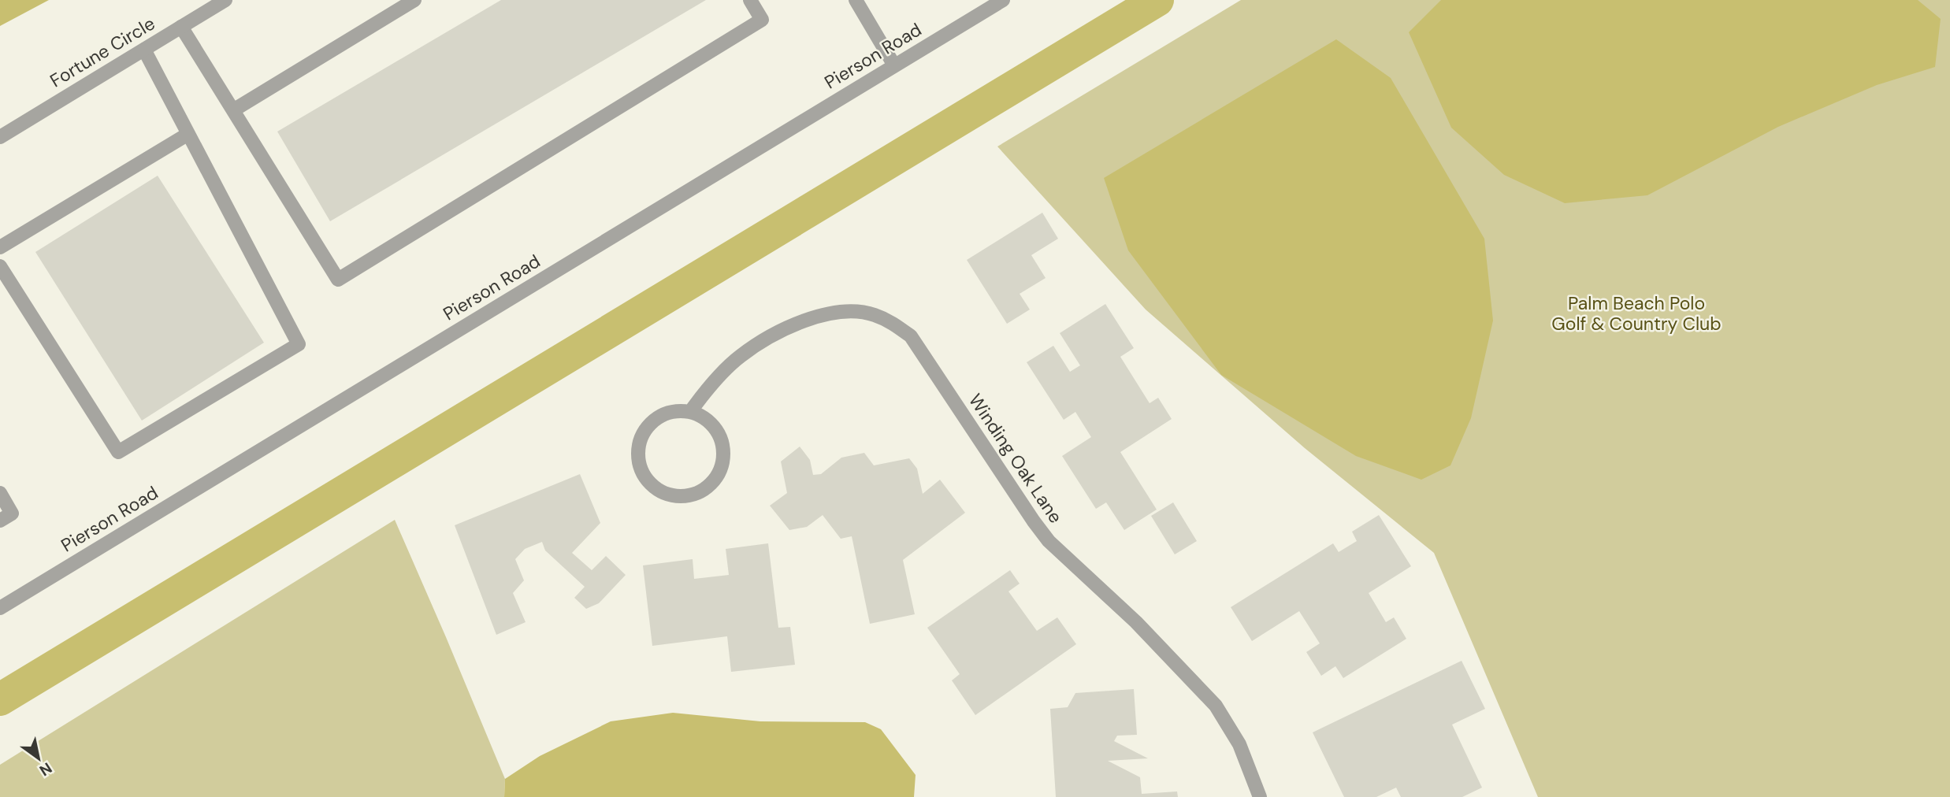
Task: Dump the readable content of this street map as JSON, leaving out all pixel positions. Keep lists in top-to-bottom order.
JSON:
{
  "streets": {
    "street": ["Fortune Circle", "Pierson Road", "Winding Oak Lane"]
  },
  "parks": ["Palm Beach Polo Golf & Country Club"],
  "north": "bottom right"
}
